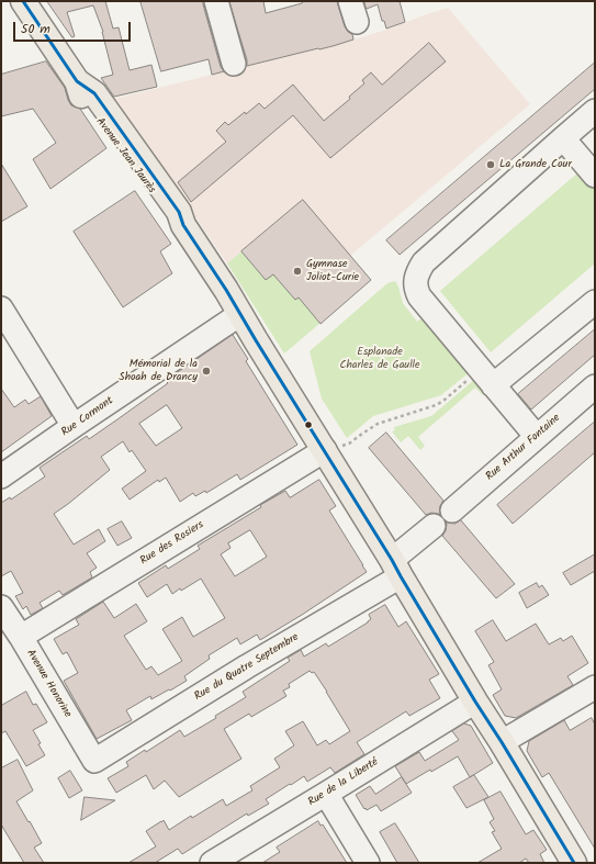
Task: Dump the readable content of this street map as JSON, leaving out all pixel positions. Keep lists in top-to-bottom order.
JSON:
{
  "streets": {
    "main road": ["Avenue Jean Jaurès"],
    "street": [
      "Rue Cormont",
      "Rue Arthur Fontaine",
      "Rue des Rosiers",
      "Rue du Quatre Septembre",
      "Avenue Honorine",
      "Rue de la Liberté"
    ]
  },
  "crossings": [
    ["Avenue Jean Jaurès", "Rue Cormont"],
    ["Avenue Jean Jaurès", "Rue des Rosiers"],
    ["Avenue Jean Jaurès", "Rue du Quatre Septembre"],
    ["Avenue Jean Jaurès", "Rue de la Liberté"],
    ["Rue des Rosiers", "Avenue Honorine"],
    ["Rue du Quatre Septembre", "Avenue Honorine"]
  ],
  "parks": ["Esplanade Charles de Gaulle"],
  "places": ["La Grande Cour", "Gymnase Joliot-Curie", "Mémorial de la Shoah de Drancy"],
  "scale_bar": "50 m"
}
